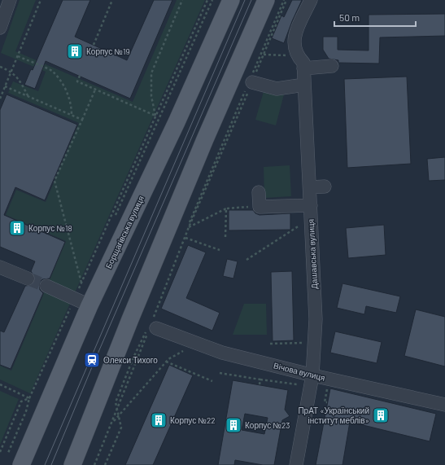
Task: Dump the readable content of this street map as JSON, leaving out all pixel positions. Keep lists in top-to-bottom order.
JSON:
{
  "streets": {
    "main road": ["Борщагівська вулиця"],
    "street": ["Дашавська вулиця", "Вічова вулиця"]
  },
  "crossings": [
    ["Дашавська вулиця", "Вічова вулиця"]
  ],
  "places": {
    "building": [
      "Корпус №19",
      "Корпус №18",
      "ПрАТ «Український інститут меблів»",
      "Корпус №22",
      "Корпус №23"
    ],
    "station": ["Олекси Тихого"]
  },
  "scale_bar": "50 m"
}
